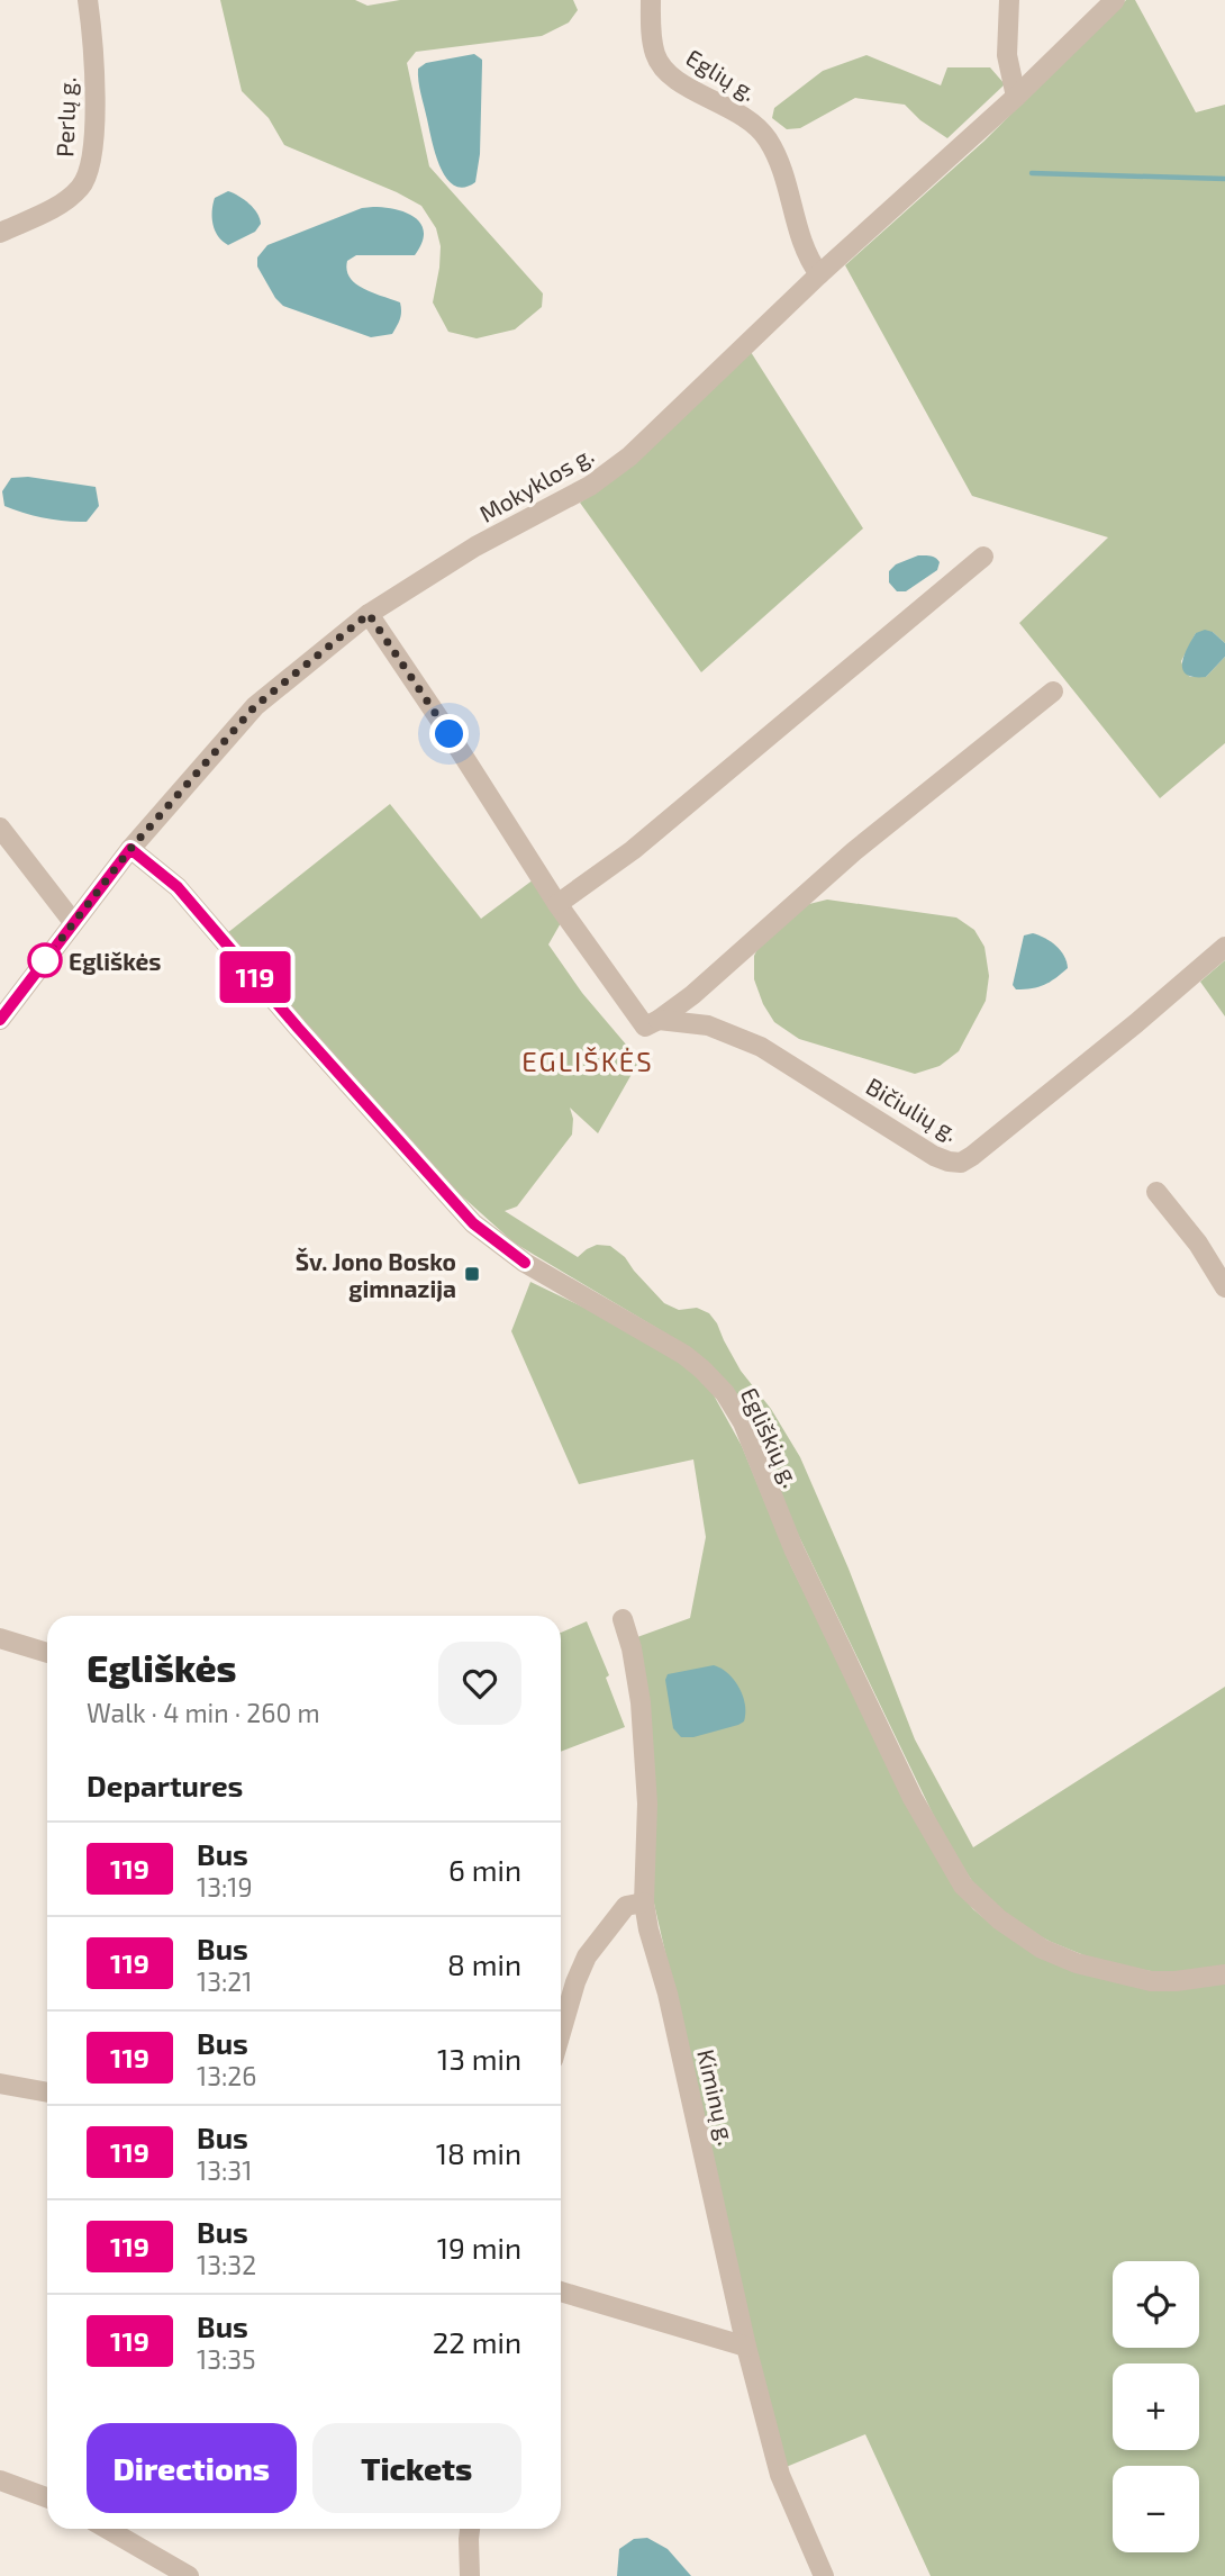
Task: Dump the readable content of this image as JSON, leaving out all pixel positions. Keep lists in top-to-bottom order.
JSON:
{
  "streets": {
    "street": [
      "Eglių g.",
      "Perlų g.",
      "Mokyklos g.",
      "Bičiulių g.",
      "Egliškių g.",
      "Kiminų g."
    ]
  },
  "crossings": [
    ["Eglių g.", "Mokyklos g."],
    ["Mokyklos g.", "Egliškių g."]
  ],
  "districts": ["EGLIŠKĖS"],
  "places": {
    "other": ["Egliškės"],
    "transit": ["Šv. Jono Bosko gimnazija"]
  },
  "lines": ["bus line 119"],
  "page": {
    "on_map": "119",
    "heading": [
      ["Egliškės", "Walk · 4 min · 260 m"],
      "Departures"
    ],
    "list": [
      {
        "mark": "119",
        "name": "Bus",
        "note": "13:19",
        "value": "6 min"
      },
      {
        "mark": "119",
        "name": "Bus",
        "note": "13:21",
        "value": "8 min"
      },
      {
        "mark": "119",
        "name": "Bus",
        "note": "13:26",
        "value": "13 min"
      },
      {
        "mark": "119",
        "name": "Bus",
        "note": "13:31",
        "value": "18 min"
      },
      {
        "mark": "119",
        "name": "Bus",
        "note": "13:32",
        "value": "19 min"
      },
      {
        "mark": "119",
        "name": "Bus",
        "note": "13:35",
        "value": "22 min"
      }
    ],
    "map_buttons": ["+", "−"],
    "buttons": ["Directions", "Tickets"]
  }
}
